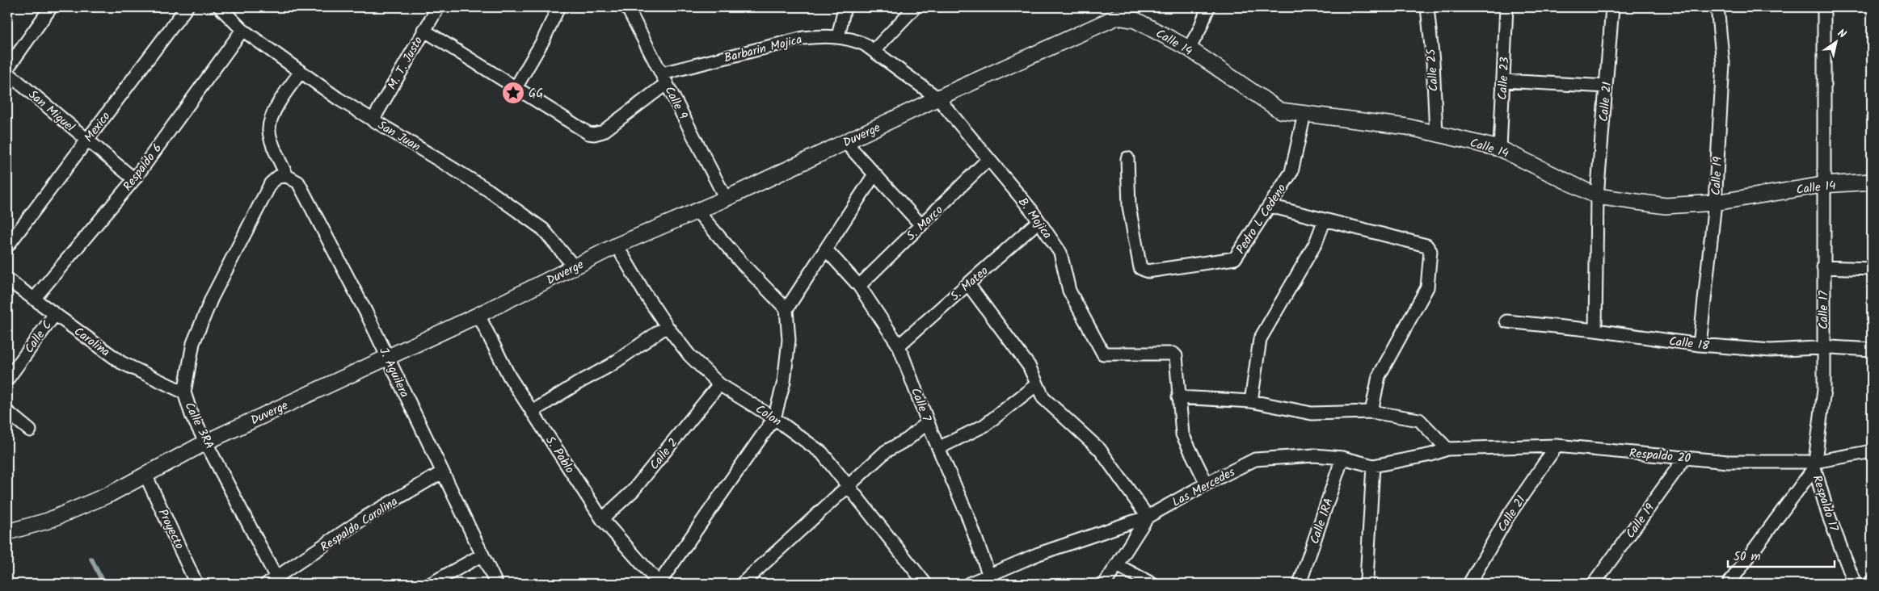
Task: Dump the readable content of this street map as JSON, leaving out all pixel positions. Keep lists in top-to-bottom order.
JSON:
{
  "streets": {
    "street": [
      "Calle 14",
      "Barbarin Mojica",
      "M. T. Justo",
      "Calle 25",
      "Calle 23",
      "Calle 21",
      "Calle 9",
      "San Miguel",
      "Mexico",
      "Duverge",
      "San Juan",
      "Respaldo 6",
      "Calle 19",
      "B. Mojica",
      "Pedro L Cedeno",
      "S. Marco",
      "S. Mateo",
      "Calle 17",
      "Calle C",
      "Carolina",
      "Calle 18",
      "J. Aguilera",
      "Calle 7",
      "Colon",
      "Calle 3RA",
      "Calle 2",
      "S. Pablo",
      "Respaldo 20",
      "Las Mercedes",
      "Respaldo 17",
      "Calle 1RA",
      "Respaldo Carolina",
      "Proyecto"
    ]
  },
  "crossings": [
    ["Calle 14", "Calle 25"],
    ["Calle 14", "Calle 23"],
    ["Calle 14", "Calle 21"],
    ["Calle 14", "Duverge"],
    ["Calle 14", "Calle 19"],
    ["Calle 14", "Pedro L Cedeno"],
    ["Calle 14", "Calle 17"],
    ["Barbarin Mojica", "Calle 9"],
    ["Barbarin Mojica", "B. Mojica"],
    ["M. T. Justo", "San Juan"],
    ["Calle 21", "Calle 18"],
    ["Calle 21", "Respaldo 20"],
    ["Calle 9", "Duverge"],
    ["San Miguel", "Mexico"],
    ["San Miguel", "Respaldo 6"],
    ["Duverge", "San Juan"],
    ["Duverge", "B. Mojica"],
    ["Duverge", "J. Aguilera"],
    ["Duverge", "Colon"],
    ["Duverge", "Calle 3RA"],
    ["Duverge", "S. Pablo"],
    ["Duverge", "Proyecto"],
    ["San Juan", "Respaldo 6"],
    ["Respaldo 6", "Carolina"],
    ["Calle 19", "Calle 18"],
    ["Calle 19", "Respaldo 20"],
    ["B. Mojica", "S. Marco"],
    ["B. Mojica", "S. Mateo"],
    ["S. Marco", "Calle 7"],
    ["S. Mateo", "Calle 7"],
    ["Calle 17", "Calle 18"],
    ["Calle 17", "Respaldo 20"],
    ["Calle 17", "Respaldo 17"],
    ["Calle C", "Carolina"],
    ["Carolina", "Calle 3RA"],
    ["J. Aguilera", "Calle 3RA"],
    ["J. Aguilera", "Respaldo Carolina"],
    ["Calle 7", "Las Mercedes"],
    ["Colon", "Calle 2"],
    ["Calle 3RA", "Respaldo Carolina"],
    ["Calle 2", "S. Pablo"],
    ["Respaldo 20", "Las Mercedes"],
    ["Respaldo 20", "Respaldo 17"],
    ["Las Mercedes", "Calle 1RA"]
  ],
  "places": {
    "place": ["GG"]
  },
  "scale_bar": "50 m",
  "north": "top right"
}
